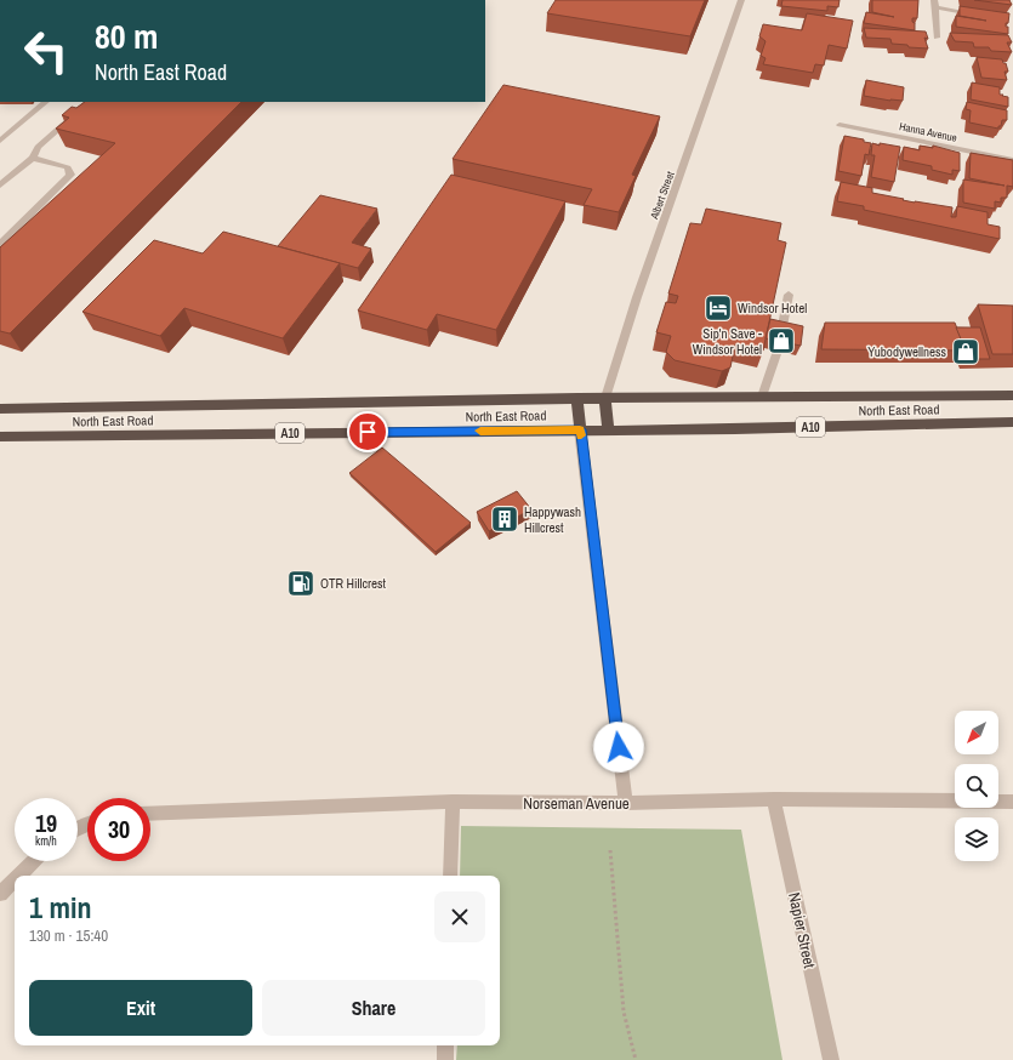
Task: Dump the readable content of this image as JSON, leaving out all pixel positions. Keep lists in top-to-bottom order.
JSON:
{
  "streets": {
    "highway": ["North East Road", "A10"],
    "street": [
      "Hanna Avenue",
      "Albert Street",
      "Norseman Avenue",
      "Napier Street"
    ]
  },
  "crossings": [
    ["Albert Street", "North East Road"],
    ["Norseman Avenue", "Napier Street"]
  ],
  "places": {
    "hotel": ["Windsor Hotel"],
    "shop": ["Sip'n Save - Windsor Hotel", "Yubodywellness"],
    "building": ["Happywash Hillcrest"],
    "fuel station": ["OTR Hillcrest"]
  },
  "north": "bottom left",
  "page": {
    "turn": ["80 m", "North East Road"],
    "speed": "19 km/h",
    "limit": "30",
    "heading": ["1 min", "130 m · 15:40"],
    "buttons": ["Exit", "Share"]
  }
}
